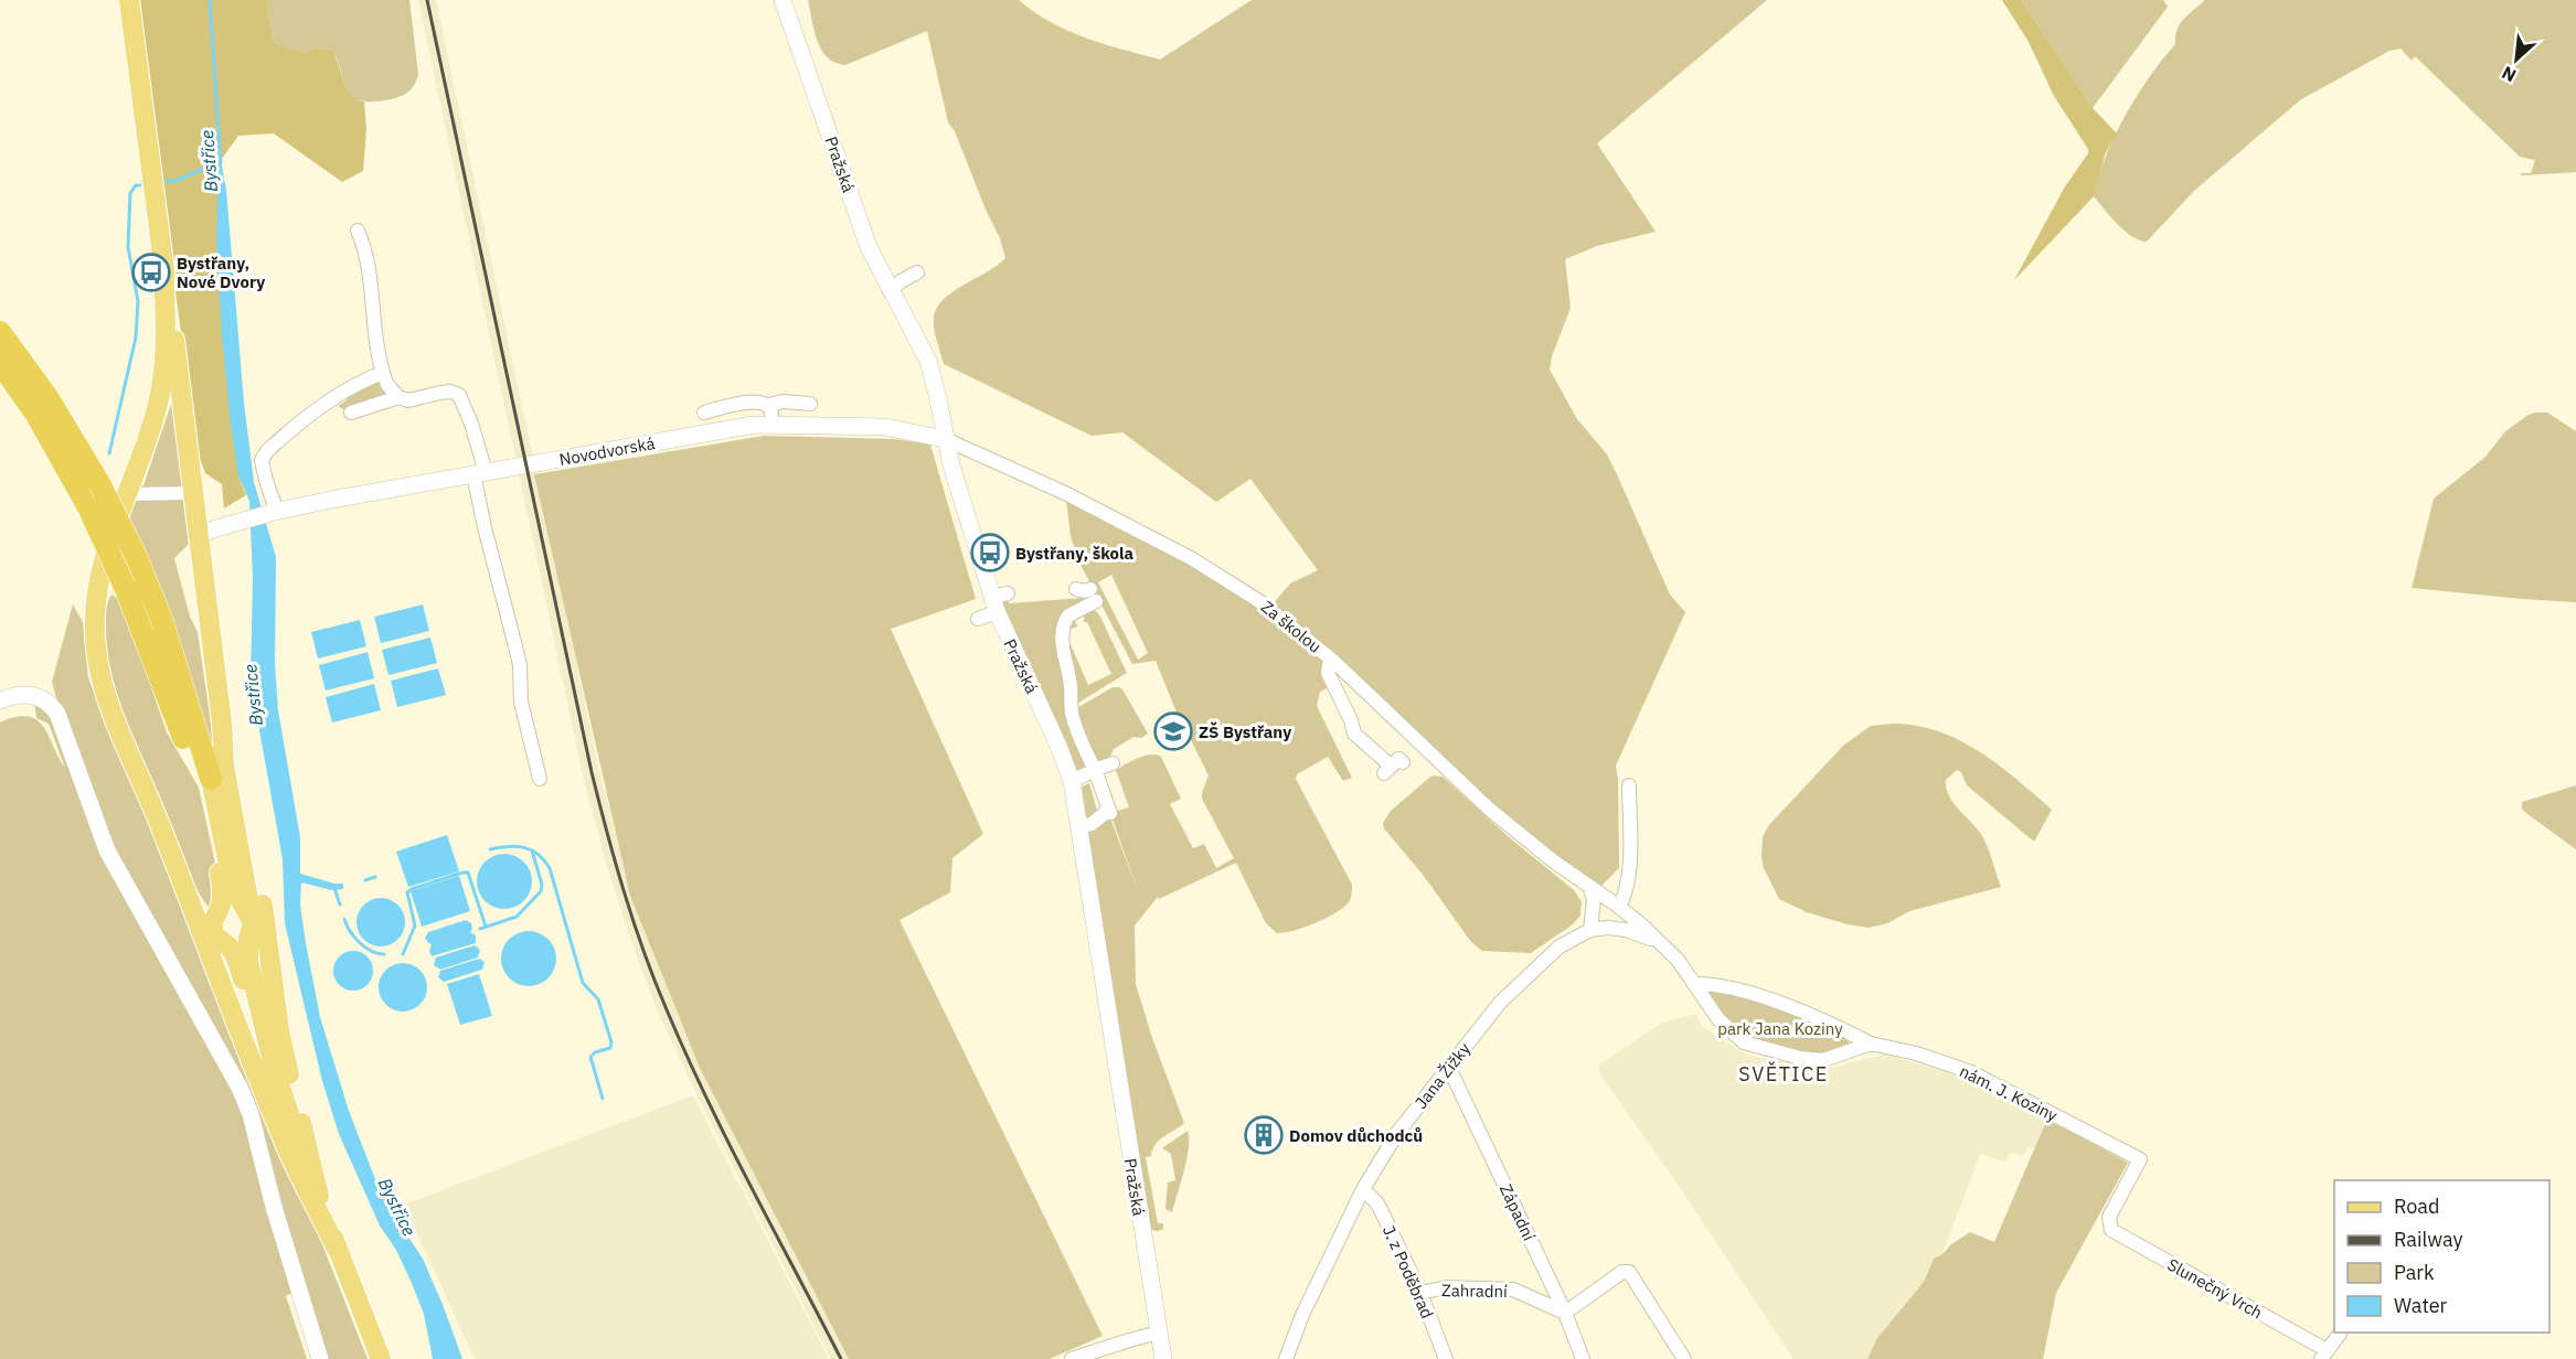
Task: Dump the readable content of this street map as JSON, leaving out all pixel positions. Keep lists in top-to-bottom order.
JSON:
{
  "streets": {
    "street": [
      "Pražská",
      "Novodvorská",
      "Za školou",
      "Jana Žižky",
      "nám. J. Koziny",
      "Západní",
      "J. z Poděbrad",
      "Slunečný Vrch",
      "Zahradní"
    ]
  },
  "crossings": [
    ["Pražská", "Novodvorská"],
    ["Pražská", "Za školou"],
    ["Novodvorská", "Za školou"],
    ["Za školou", "Jana Žižky"],
    ["Jana Žižky", "Západní"],
    ["Jana Žižky", "J. z Poděbrad"],
    ["nám. J. Koziny", "Slunečný Vrch"],
    ["Západní", "Zahradní"],
    ["J. z Poděbrad", "Zahradní"]
  ],
  "districts": ["SVĚTICE"],
  "water": ["Bystřice"],
  "parks": ["park Jana Koziny"],
  "places": {
    "bus stop": ["Bystřany, Nové Dvory", "Bystřany, škola"],
    "school or university": ["ZŠ Bystřany"],
    "building": ["Domov důchodců"]
  },
  "legend": [
    "Road",
    "Railway",
    "Park",
    "Water"
  ],
  "north": "bottom left"
}
